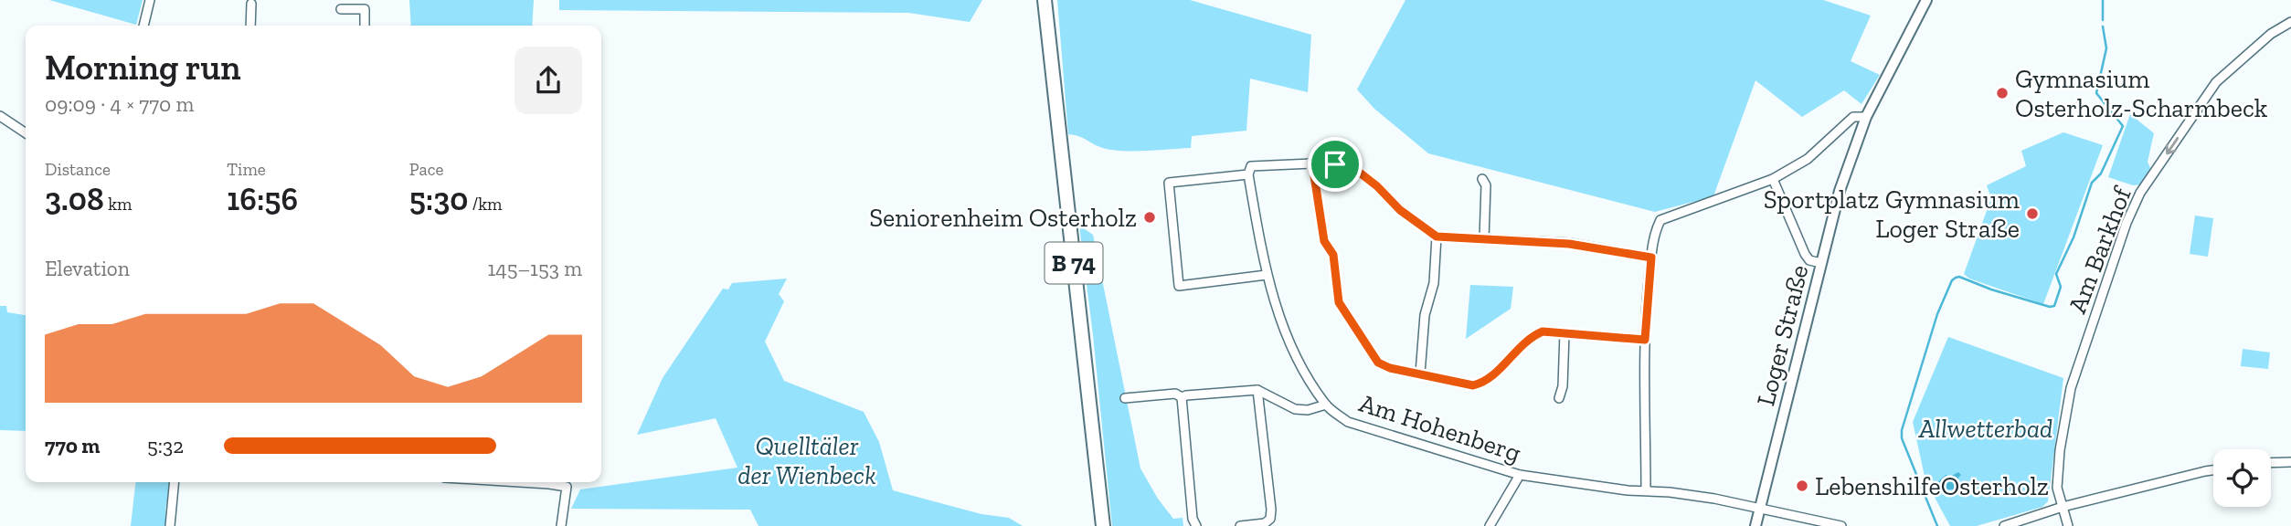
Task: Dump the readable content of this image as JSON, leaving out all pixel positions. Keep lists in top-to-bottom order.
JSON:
{
  "streets": {
    "main road": ["B 74"],
    "street": ["Am Barkhof", "Loger Straße", "Am Hohenberg"]
  },
  "crossings": [
    ["Loger Straße", "Am Hohenberg"]
  ],
  "one_way": ["Am Barkhof"],
  "parks": ["Allwetterbad", "Quelltäler der Wienbeck"],
  "places": [
    "Gymnasium Osterholz-Scharmbeck",
    "Sportplatz Gymnasium Loger Straße",
    "Seniorenheim Osterholz",
    "LebenshilfeOsterholz"
  ],
  "page": {
    "heading": ["Morning run", "09:09 · 4 × 770 m"],
    "stats": [
      ["Distance", "3.08 km"],
      ["Time", "16:56"],
      ["Pace", "5:30 /km"]
    ],
    "chart": ["Elevation", "145–153 m"],
    "list": [
      {
        "name": "770 m",
        "note": "5:32"
      }
    ]
  }
}
